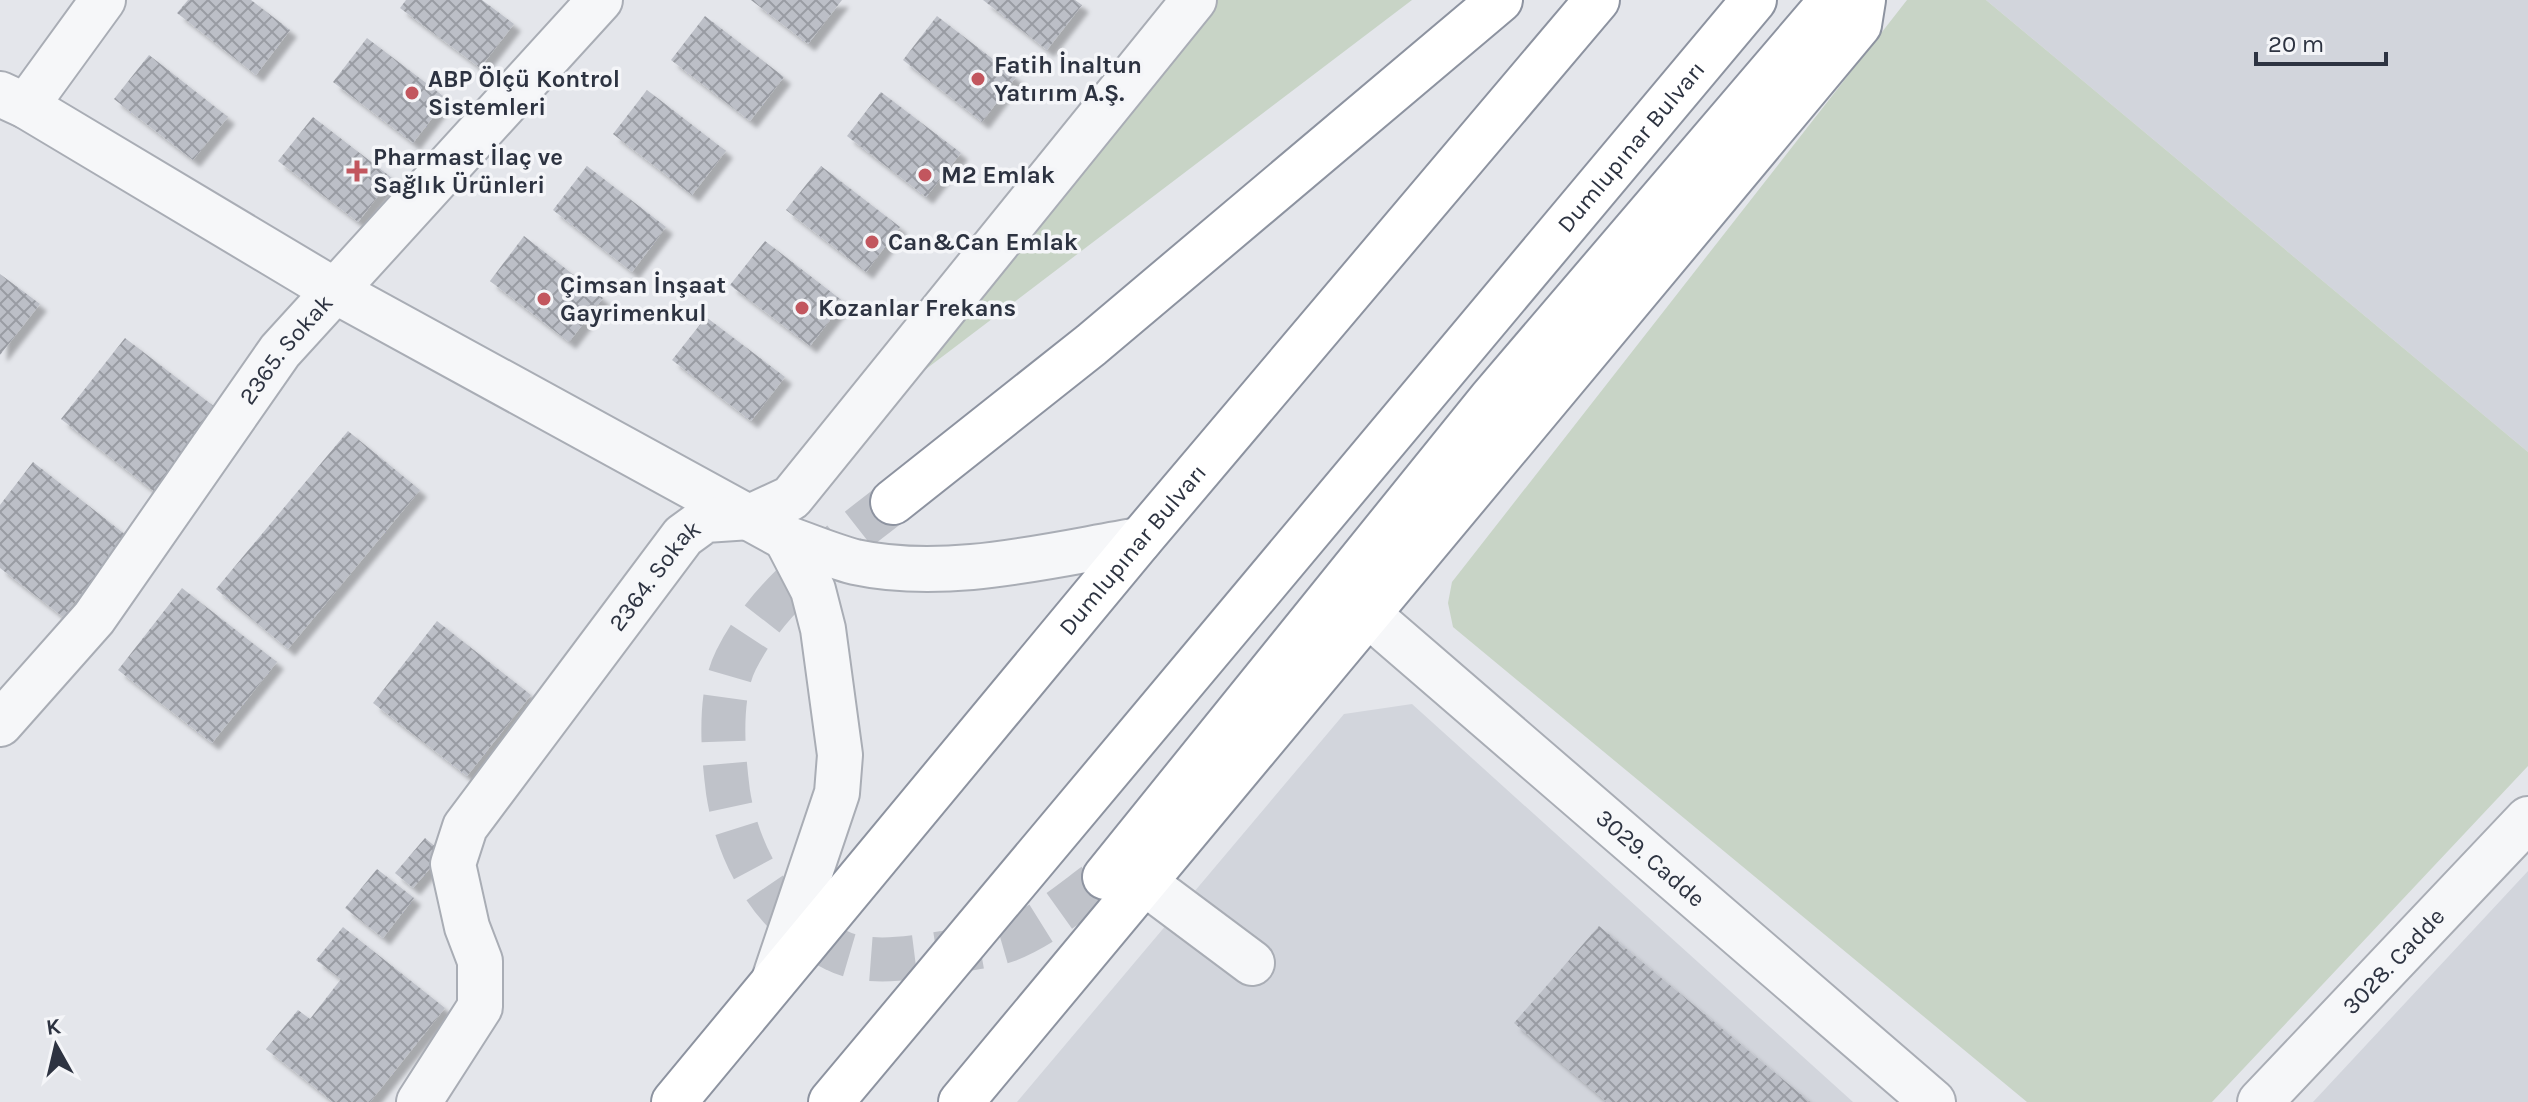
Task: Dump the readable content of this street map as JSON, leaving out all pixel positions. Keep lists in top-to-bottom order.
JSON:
{
  "streets": {
    "highway": ["Dumlupınar Bulvarı"],
    "street": [
      "2365. Sokak",
      "2364. Sokak",
      "3029. Cadde",
      "3028. Cadde"
    ]
  },
  "places": {
    "other": [
      "Fatih İnaltun Yatırım A.Ş.",
      "ABP Ölçü Kontrol Sistemleri",
      "M2 Emlak",
      "Can&Can Emlak",
      "Çimsan İnşaat Gayrimenkul",
      "Kozanlar Frekans"
    ],
    "health": ["Pharmast İlaç ve Sağlık Ürünleri"]
  },
  "scale_bar": "20 m",
  "north": "top"
}
